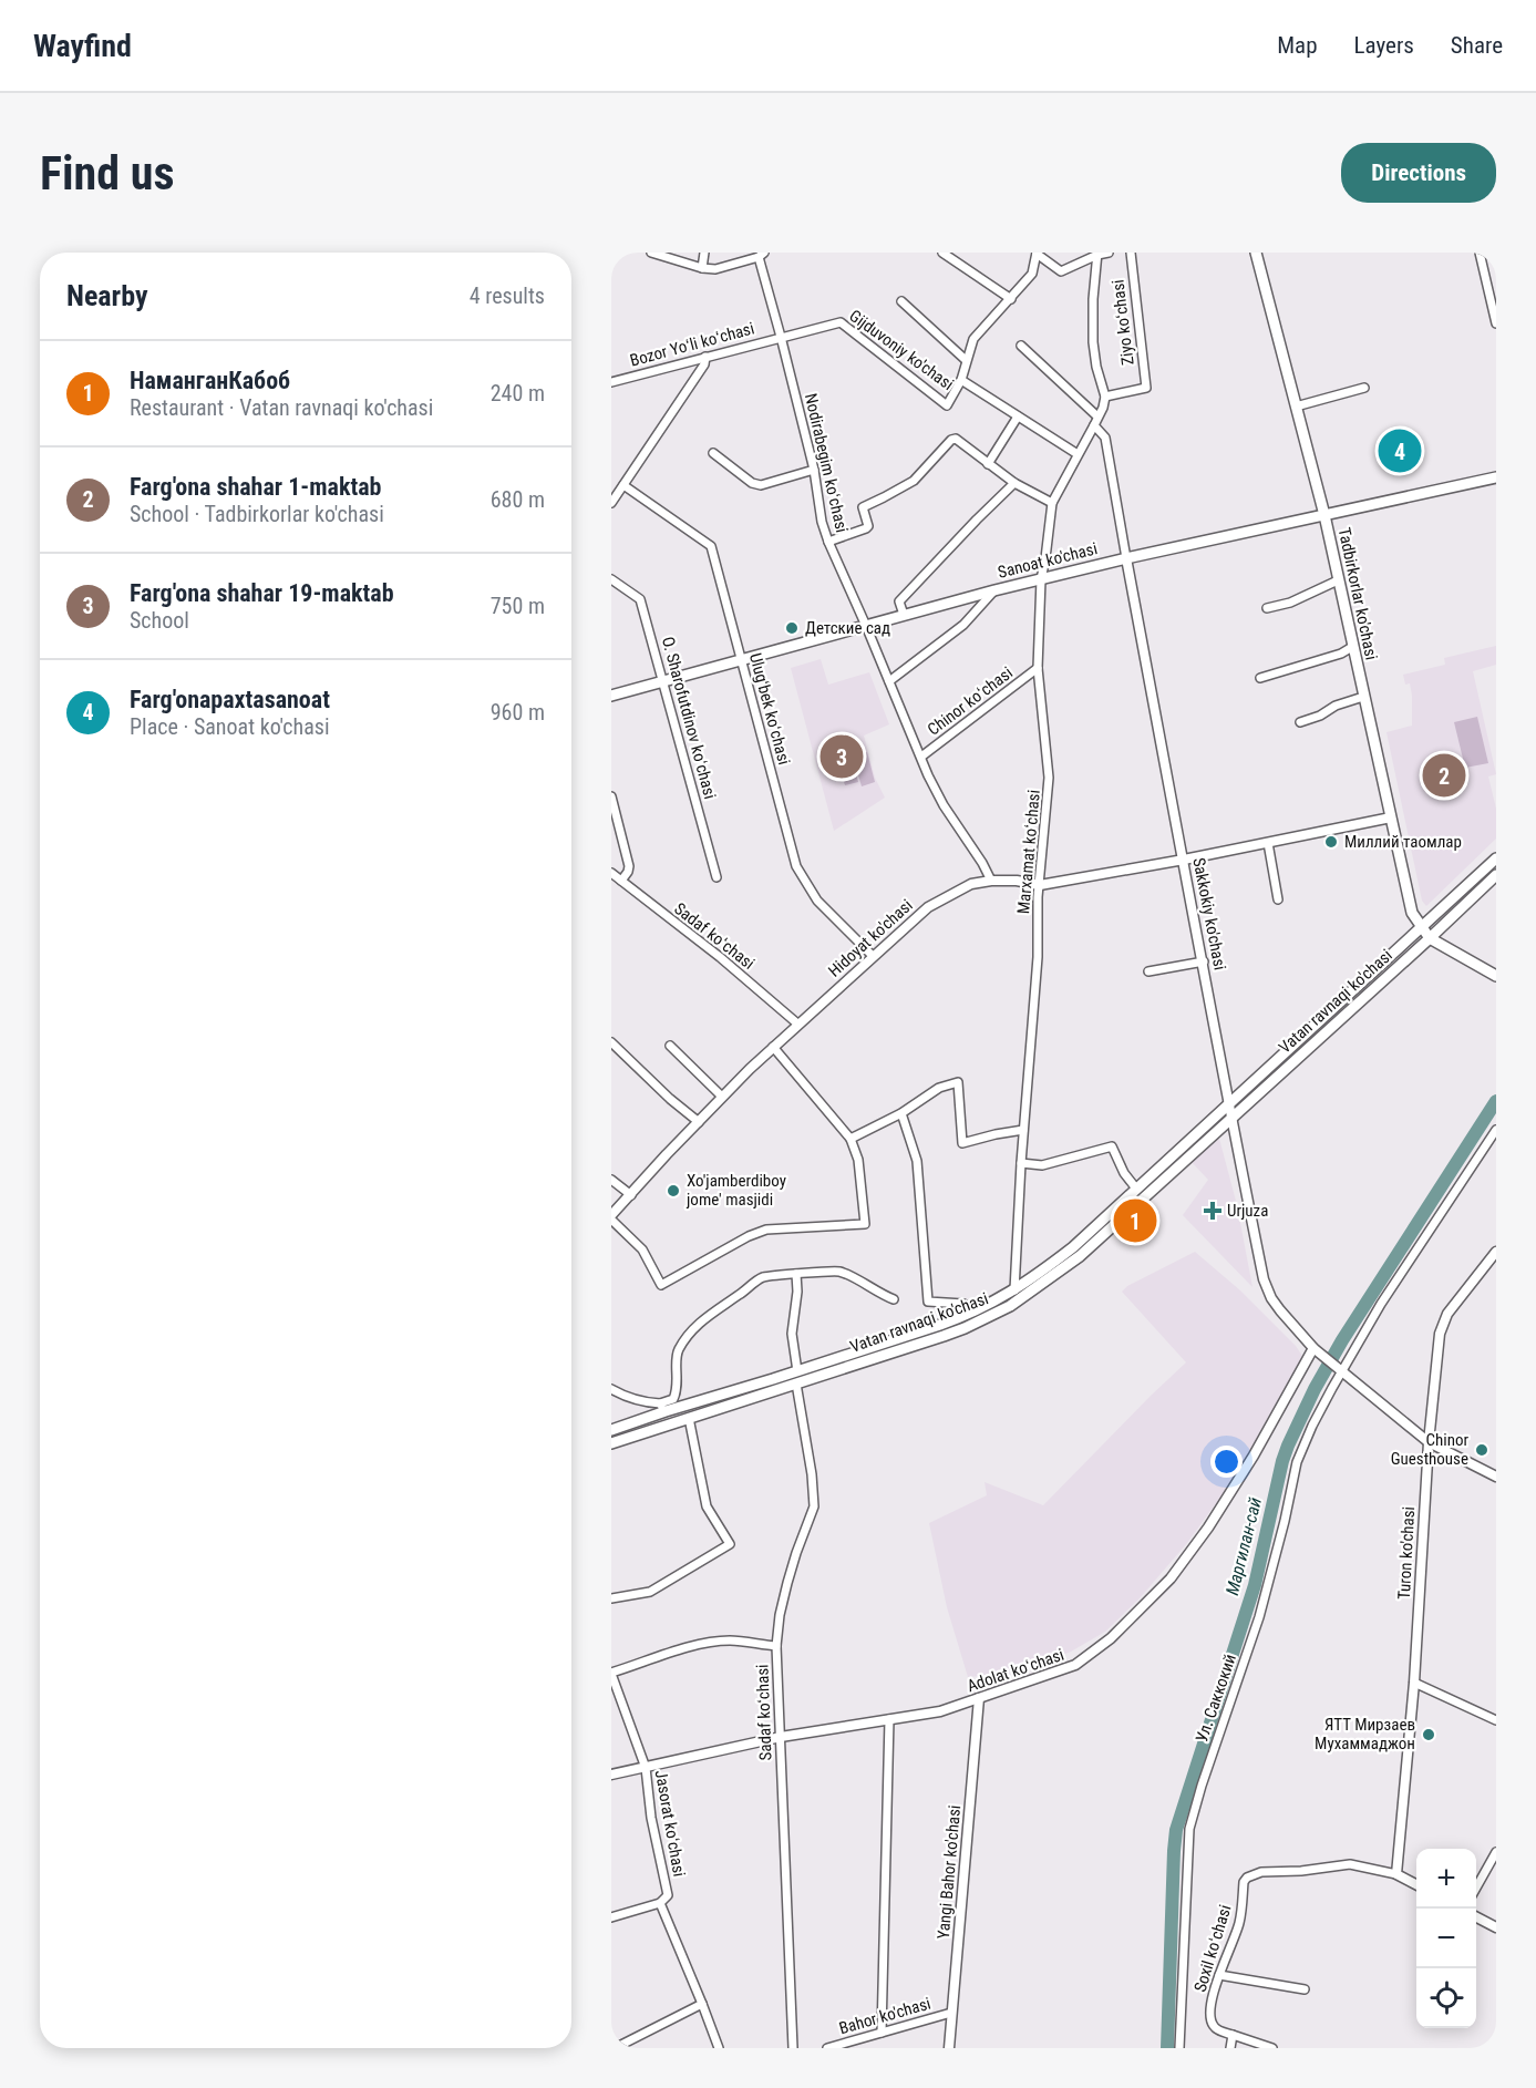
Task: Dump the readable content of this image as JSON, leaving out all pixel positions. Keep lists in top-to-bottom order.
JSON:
{
  "streets": {
    "main road": ["Sanoat ko'chasi", "Tadbirkorlar ko'chasi", "Vatan ravnaqi ko'chasi"],
    "street": [
      "Ziyo koʻchasi",
      "Bozor Yoʻli koʻchasi",
      "Gijduvoniy ko'chasi",
      "Nodirabegim koʻchasi",
      "Chinor koʻchasi",
      "Ulugʻbek koʻchasi",
      "O. Sharofutdinov koʻchasi",
      "Marxamat koʻchasi",
      "Sakkokiy ko'chasi",
      "Sadaf koʻchasi",
      "Hidoyat ko'chasi",
      "Turon ko'chasi",
      "Adolat koʻchasi",
      "Ул. Саккокий",
      "Jasorat koʻchasi",
      "Yangi Bahor ko'chasi",
      "Soxil koʻchasi",
      "Bahor ko'chasi"
    ]
  },
  "crossings": [
    ["Bozor Yoʻli koʻchasi", "Gijduvoniy ko'chasi"],
    ["Bozor Yoʻli koʻchasi", "Nodirabegim koʻchasi"],
    ["Gijduvoniy ko'chasi", "Nodirabegim koʻchasi"],
    ["Nodirabegim koʻchasi", "Sanoat ko'chasi"],
    ["Nodirabegim koʻchasi", "Chinor koʻchasi"],
    ["Nodirabegim koʻchasi", "Hidoyat ko'chasi"],
    ["Sanoat ko'chasi", "Tadbirkorlar ko'chasi"],
    ["Sanoat ko'chasi", "Ulugʻbek koʻchasi"],
    ["Sanoat ko'chasi", "O. Sharofutdinov koʻchasi"],
    ["Sanoat ko'chasi", "Marxamat koʻchasi"],
    ["Sanoat ko'chasi", "Sakkokiy ko'chasi"],
    ["Tadbirkorlar ko'chasi", "Hidoyat ko'chasi"],
    ["Tadbirkorlar ko'chasi", "Vatan ravnaqi ko'chasi"],
    ["Chinor koʻchasi", "Marxamat koʻchasi"],
    ["Ulugʻbek koʻchasi", "Hidoyat ko'chasi"],
    ["Marxamat koʻchasi", "Sakkokiy ko'chasi"],
    ["Marxamat koʻchasi", "Hidoyat ko'chasi"],
    ["Marxamat koʻchasi", "Vatan ravnaqi ko'chasi"],
    ["Sakkokiy ko'chasi", "Hidoyat ko'chasi"],
    ["Sakkokiy ko'chasi", "Vatan ravnaqi ko'chasi"],
    ["Sakkokiy ko'chasi", "Turon ko'chasi"],
    ["Sakkokiy ko'chasi", "Adolat koʻchasi"],
    ["Sakkokiy ko'chasi", "Ул. Саккокий"],
    ["Sadaf koʻchasi", "Hidoyat ko'chasi"],
    ["Sadaf koʻchasi", "Vatan ravnaqi ko'chasi"],
    ["Sadaf koʻchasi", "Adolat koʻchasi"],
    ["Turon ko'chasi", "Soxil koʻchasi"],
    ["Adolat koʻchasi", "Jasorat koʻchasi"],
    ["Adolat koʻchasi", "Yangi Bahor ko'chasi"],
    ["Yangi Bahor ko'chasi", "Bahor ko'chasi"]
  ],
  "water": ["Маргилан-сай"],
  "places": {
    "other": [
      "Детские сад",
      "Миллий таомлар",
      "Xo'jamberdiboy jome' masjidi",
      "Chinor Guesthouse",
      "ЯТТ Мирзаев Мухаммаджон"
    ],
    "health": ["Urjuza"]
  },
  "page": {
    "header": "Wayfind",
    "nav": ["Map", "Layers", "Share"],
    "buttons": "Directions",
    "title": "Find us",
    "heading": ["Nearby", "4 results"],
    "list": [
      {
        "mark": "1",
        "name": "НаманганКабоб",
        "note": "Restaurant · Vatan ravnaqi ko'chasi",
        "value": "240 m"
      },
      {
        "mark": "2",
        "name": "Farg'ona shahar 1-maktab",
        "note": "School · Tadbirkorlar ko'chasi",
        "value": "680 m"
      },
      {
        "mark": "3",
        "name": "Farg'ona shahar 19-maktab",
        "note": "School",
        "value": "750 m"
      },
      {
        "mark": "4",
        "name": "Farg'onapaxtasanoat",
        "note": "Place · Sanoat ko'chasi",
        "value": "960 m"
      }
    ],
    "pins": [
      "4",
      "3",
      "2",
      "1"
    ],
    "map_buttons": ["+", "−"]
  }
}
